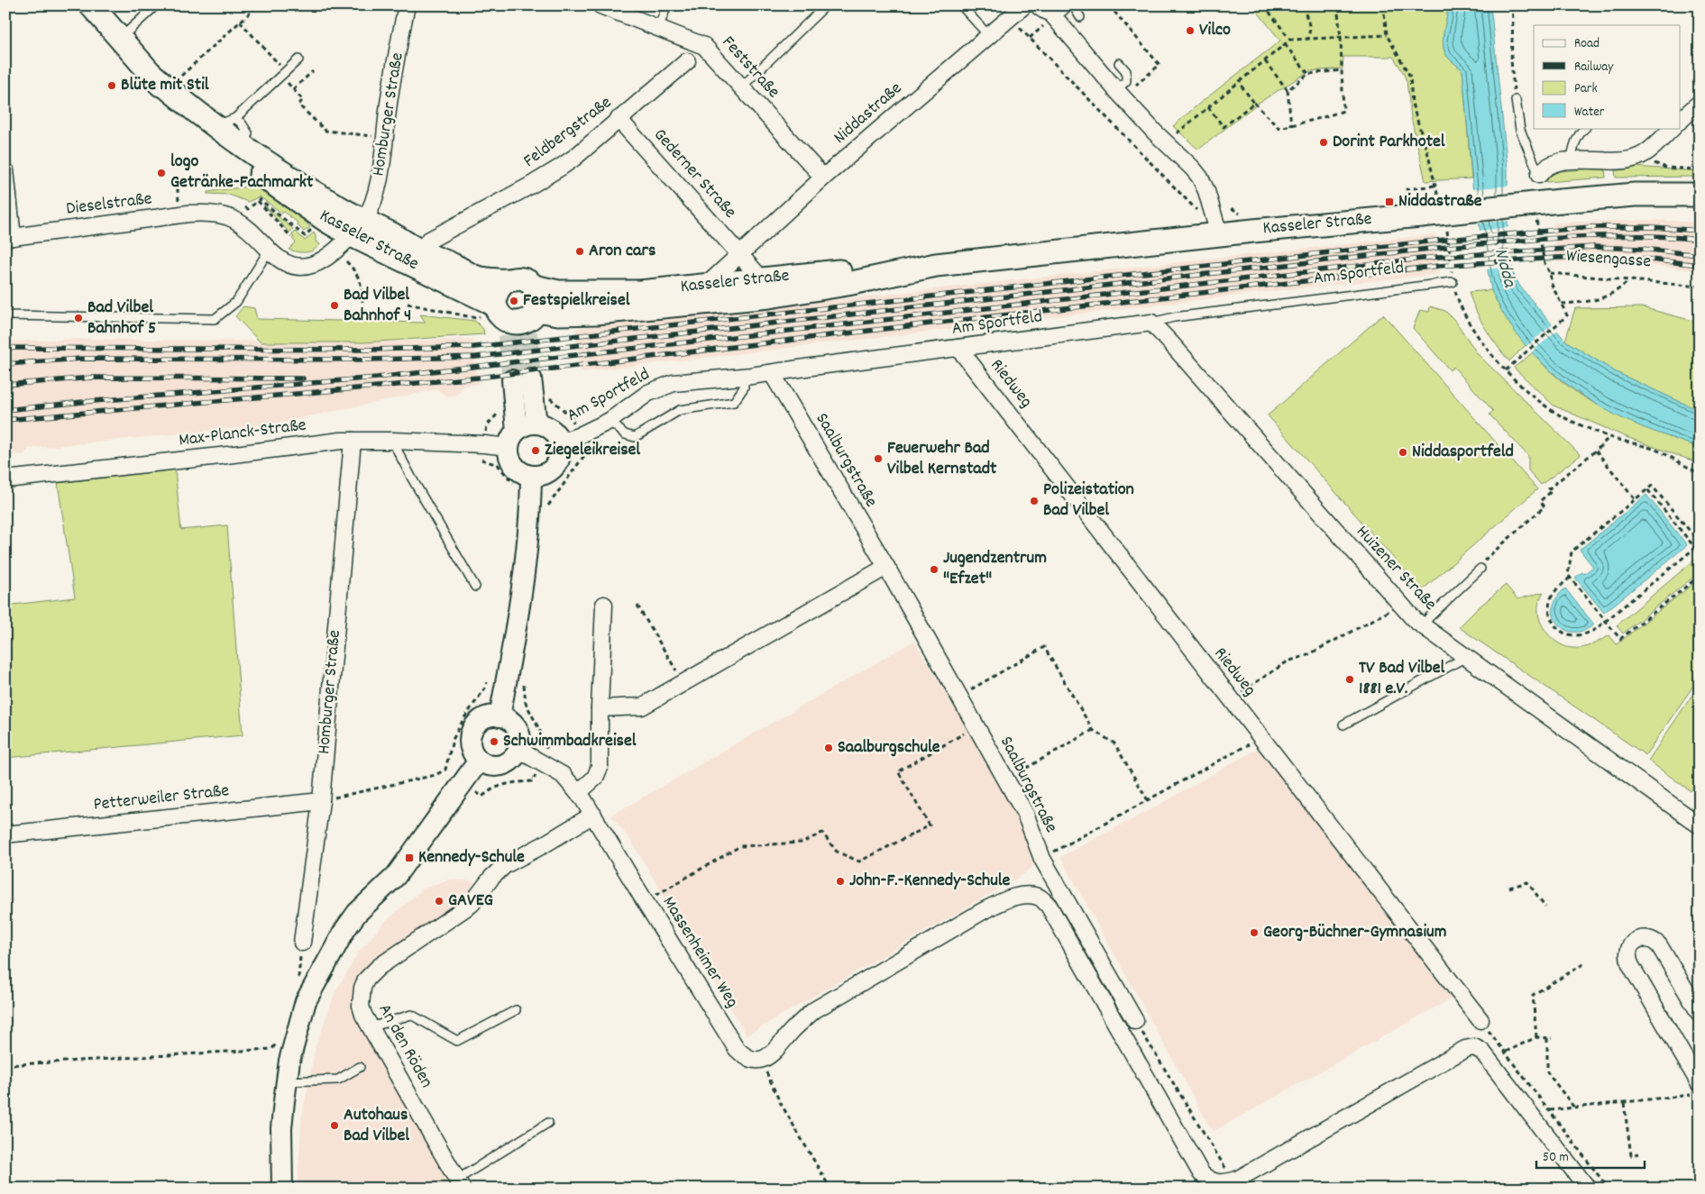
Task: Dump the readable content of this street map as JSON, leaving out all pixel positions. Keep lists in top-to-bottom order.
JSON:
{
  "streets": {
    "main road": ["Kasseler Straße"],
    "street": [
      "Feststraße",
      "Niddastraße",
      "Homburger Straße",
      "Feldbergstraße",
      "Gederner Straße",
      "Dieselstraße",
      "Am Sportfeld",
      "Riedweg",
      "Max-Planck-Straße",
      "Saalburgstraße",
      "Huizener Straße",
      "Petterweiler Straße",
      "Massenheimer Weg",
      "An den Röden"
    ],
    "path": ["Wiesengasse"]
  },
  "crossings": [
    ["Feststraße", "Niddastraße"],
    ["Niddastraße", "Gederner Straße"],
    ["Niddastraße", "Kasseler Straße"],
    ["Homburger Straße", "Dieselstraße"],
    ["Homburger Straße", "Kasseler Straße"],
    ["Homburger Straße", "Max-Planck-Straße"],
    ["Homburger Straße", "Petterweiler Straße"],
    ["Feldbergstraße", "Gederner Straße"],
    ["Feldbergstraße", "Kasseler Straße"],
    ["Dieselstraße", "Kasseler Straße"],
    ["Am Sportfeld", "Riedweg"],
    ["Am Sportfeld", "Max-Planck-Straße"],
    ["Am Sportfeld", "Saalburgstraße"],
    ["Am Sportfeld", "Huizener Straße"],
    ["Massenheimer Weg", "An den Röden"]
  ],
  "water": ["Nidda"],
  "places": {
    "other": [
      "Vilco",
      "Blüte mit Stil",
      "Dorint Parkhotel",
      "logo Getränke-Fachmarkt",
      "Aron cars",
      "Festspielkreisel",
      "Bad Vilbel Bahnhof 4",
      "Bad Vilbel Bahnhof 5",
      "Ziegeleikreisel",
      "Niddasportfeld",
      "Feuerwehr Bad Vilbel Kernstadt",
      "Polizeistation Bad Vilbel",
      "Jugendzentrum \"Efzet\"",
      "TV Bad Vilbel 1881 e.V.",
      "Schwimmbadkreisel",
      "Saalburgschule",
      "John-F.-Kennedy-Schule",
      "GAVEG",
      "Georg-Büchner-Gymnasium",
      "Autohaus Bad Vilbel"
    ],
    "transit": ["Niddastraße", "Kennedy-Schule"]
  },
  "legend": [
    "Road",
    "Railway",
    "Park",
    "Water"
  ],
  "scale_bar": "50 m"
}
